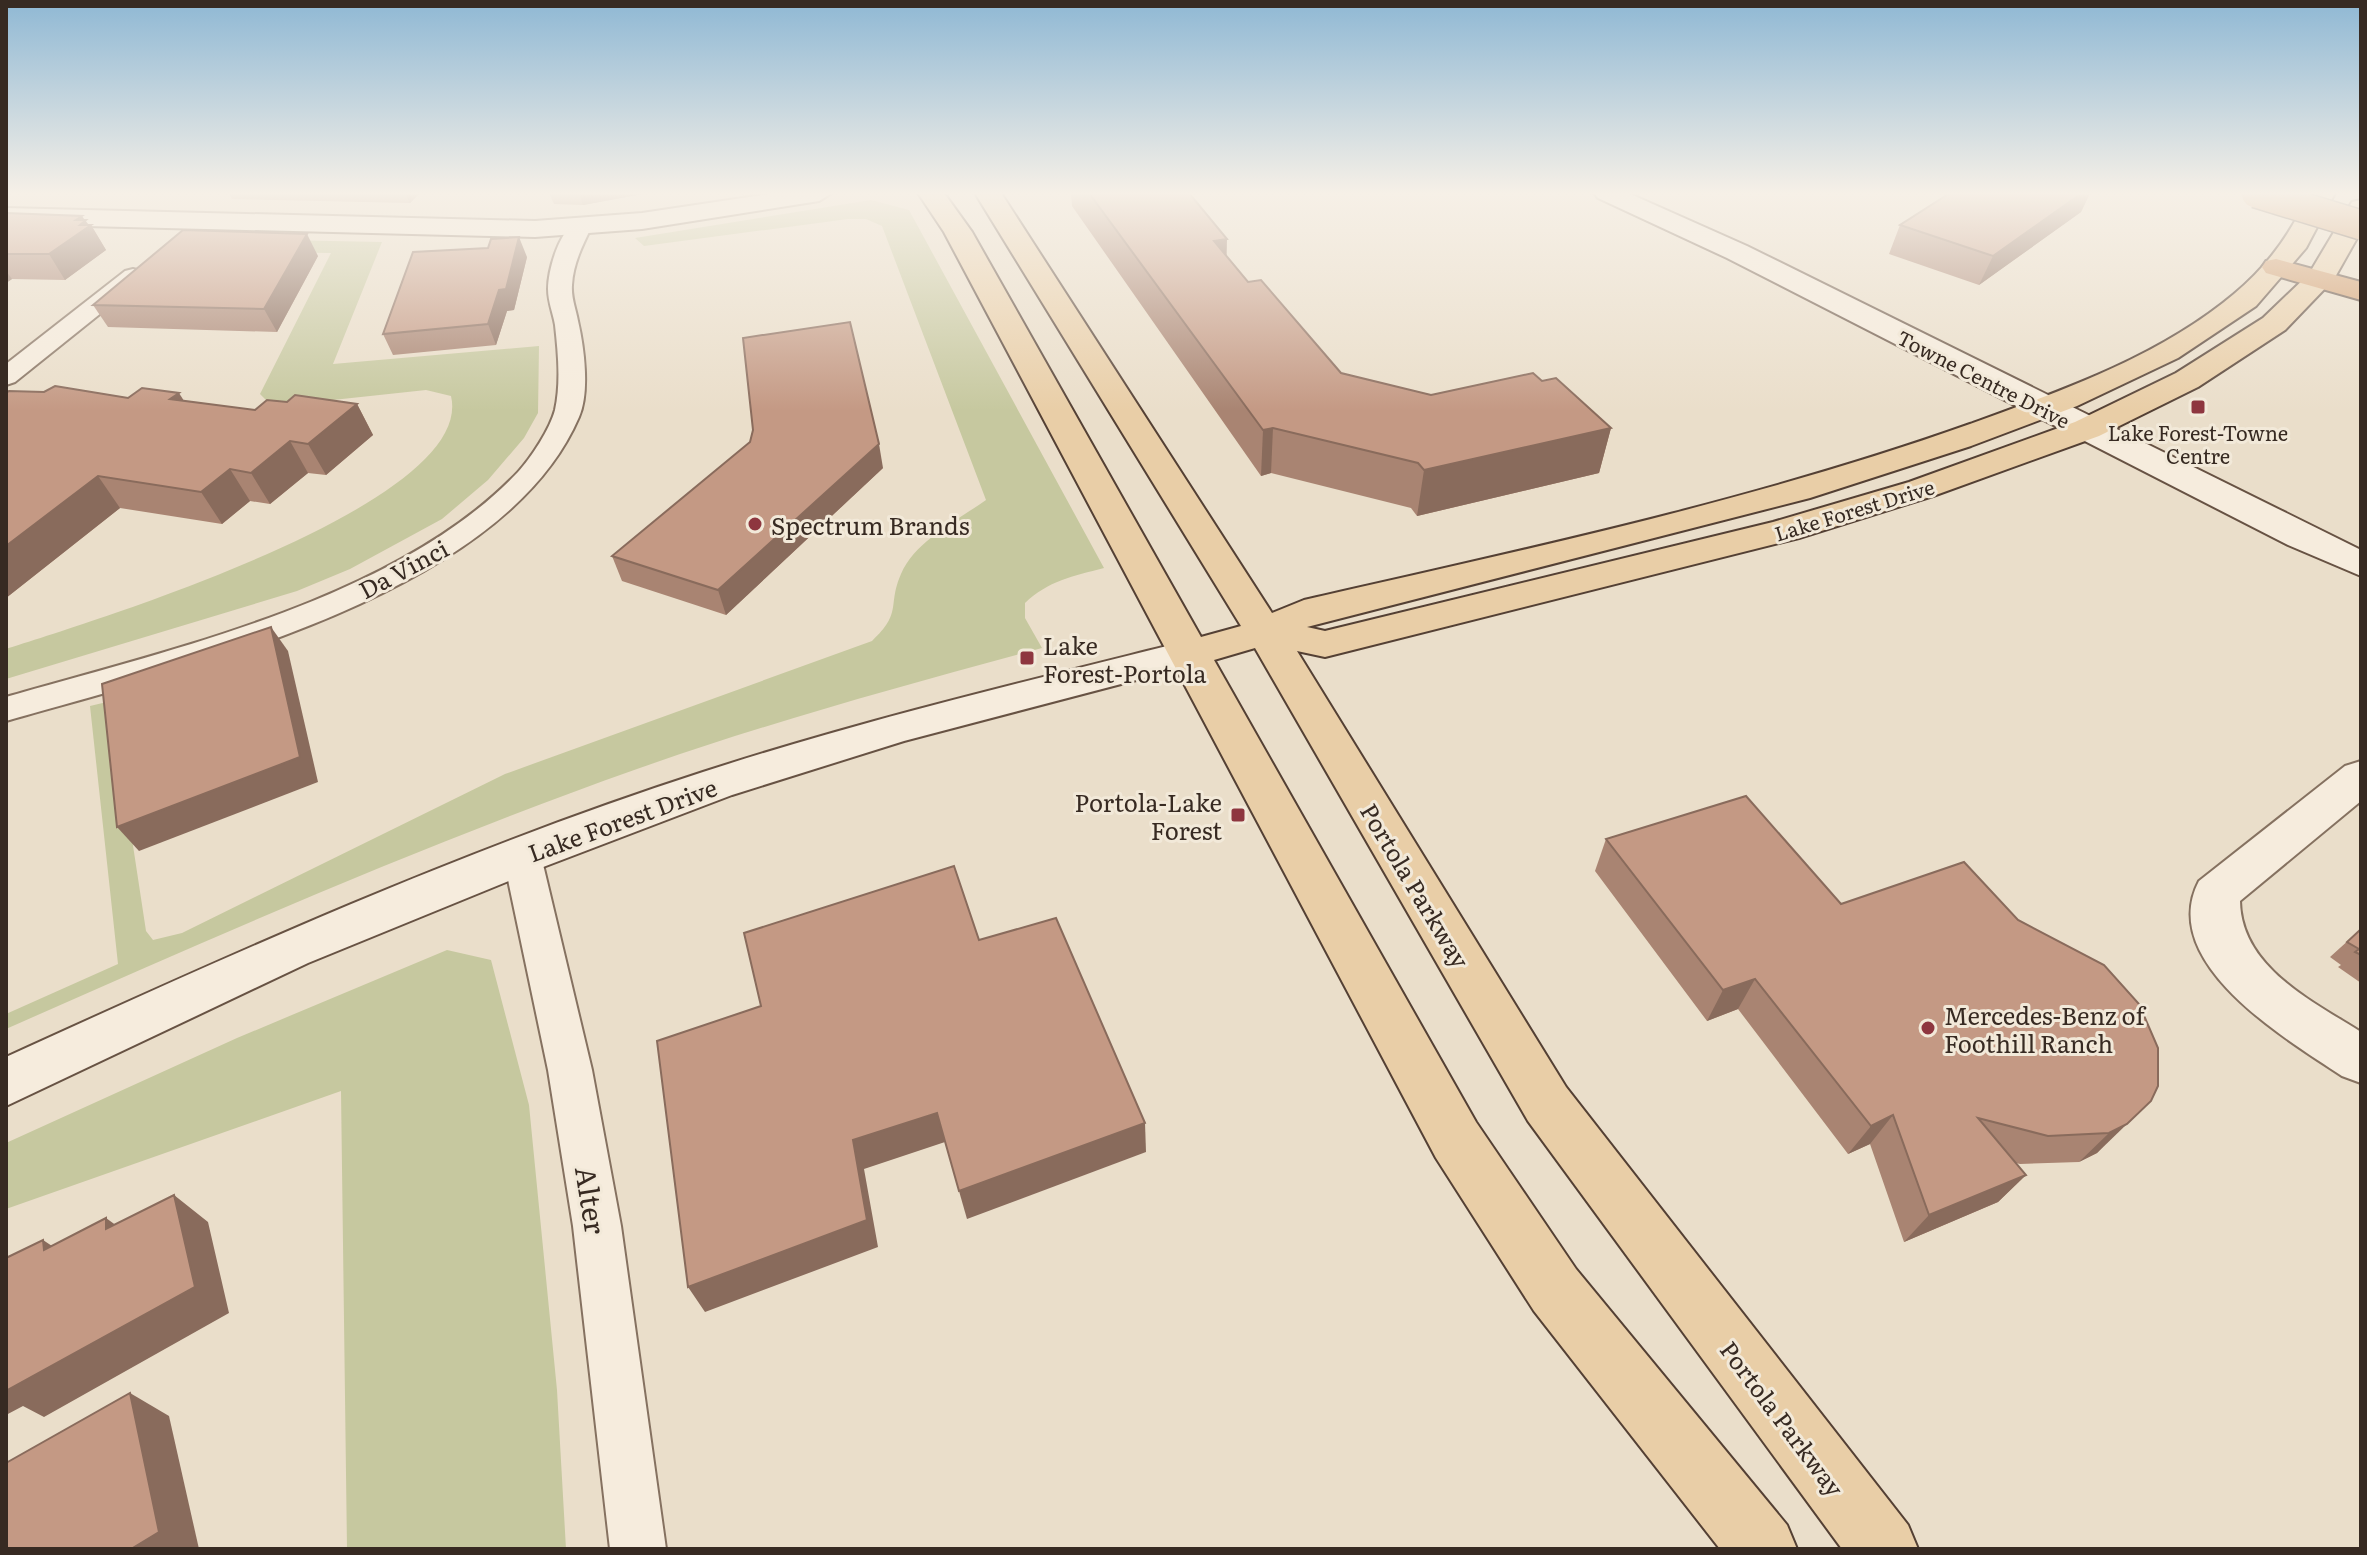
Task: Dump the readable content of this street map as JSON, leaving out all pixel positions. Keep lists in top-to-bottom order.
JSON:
{
  "streets": {
    "main road": ["Towne Centre Drive", "Lake Forest Drive", "Portola Parkway"],
    "street": ["Da Vinci", "Alter"]
  },
  "crossings": [
    ["Towne Centre Drive", "Lake Forest Drive"],
    ["Lake Forest Drive", "Portola Parkway"],
    ["Lake Forest Drive", "Alter"]
  ],
  "places": {
    "transit": ["Lake Forest-Towne Centre", "Lake Forest-Portola", "Portola-Lake Forest"],
    "other": ["Spectrum Brands", "Mercedes-Benz of Foothill Ranch"]
  }
}
